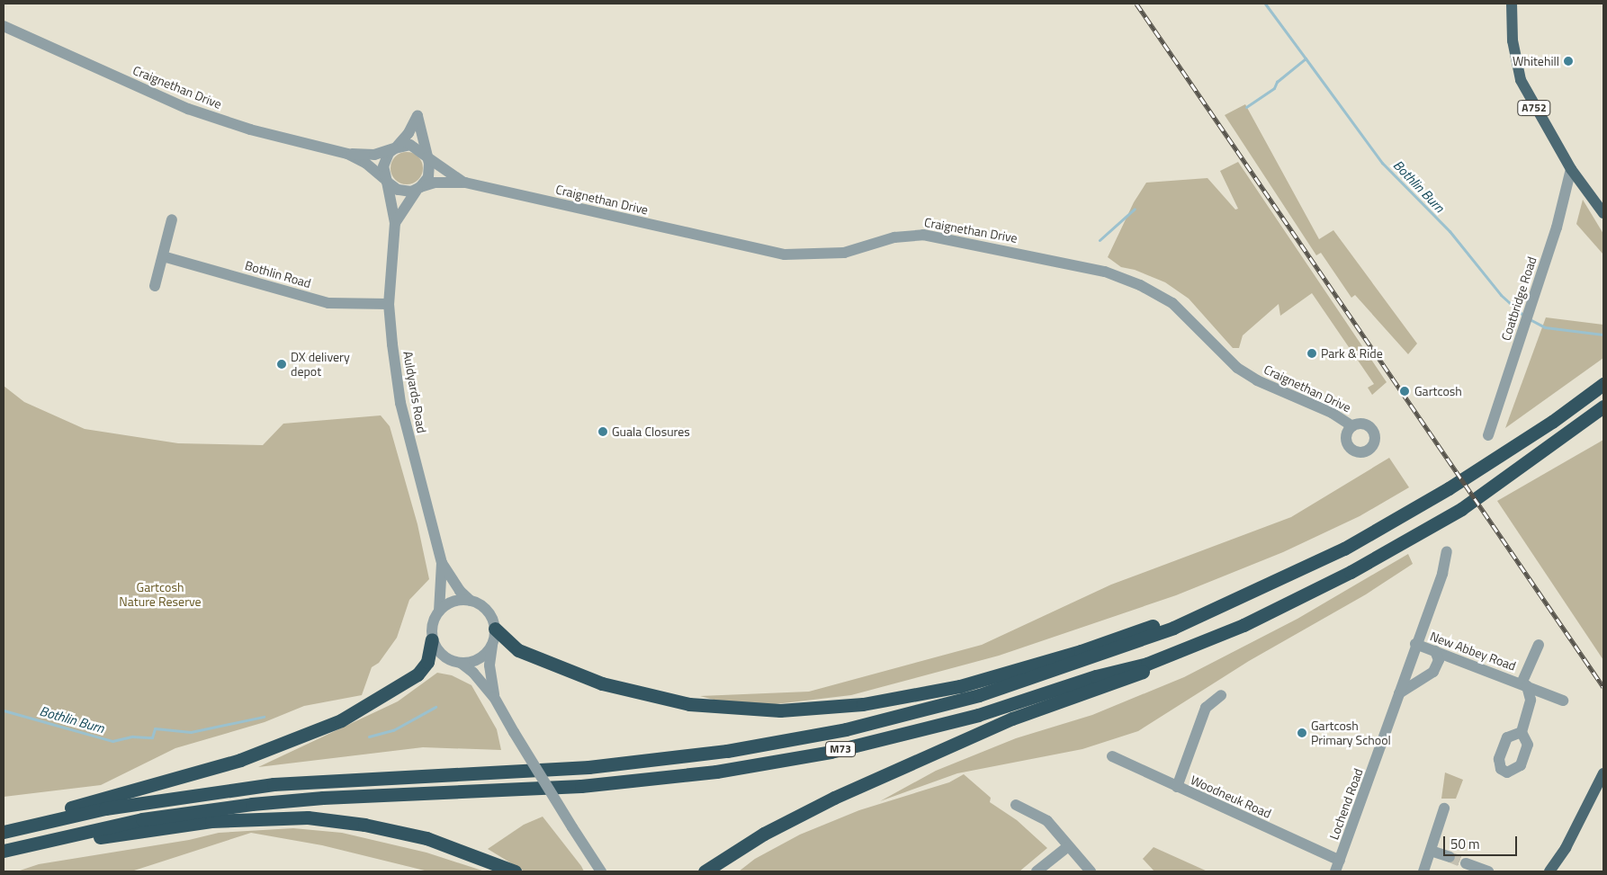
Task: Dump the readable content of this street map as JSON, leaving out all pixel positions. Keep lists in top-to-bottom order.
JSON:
{
  "streets": {
    "highway": ["M73"],
    "main road": ["A752"],
    "street": [
      "Craignethan Drive",
      "Bothlin Road",
      "Coatbridge Road",
      "Auldyards Road",
      "New Abbey Road",
      "Woodneuk Road",
      "Lochend Road"
    ]
  },
  "crossings": [
    ["Craignethan Drive", "Auldyards Road"],
    ["A752", "Coatbridge Road"],
    ["Bothlin Road", "Auldyards Road"],
    ["New Abbey Road", "Lochend Road"],
    ["Woodneuk Road", "Lochend Road"]
  ],
  "water": ["Bothlin Burn"],
  "parks": ["Gartcosh Nature Reserve"],
  "places": [
    "Whitehill",
    "Park & Ride",
    "DX delivery depot",
    "Gartcosh",
    "Guala Closures",
    "Gartcosh Primary School"
  ],
  "scale_bar": "50 m"
}
